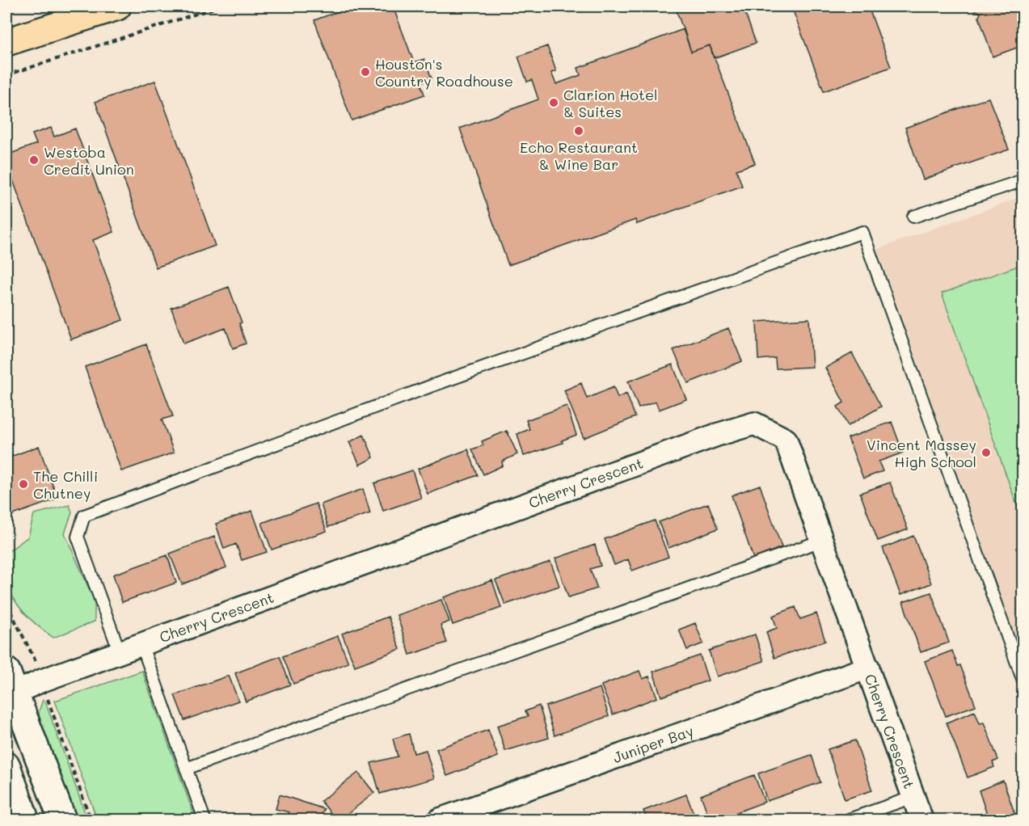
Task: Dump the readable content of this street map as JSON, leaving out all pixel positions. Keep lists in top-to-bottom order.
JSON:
{
  "streets": {
    "street": ["Cherry Crescent", "Juniper Bay"]
  },
  "crossings": [
    ["Cherry Crescent", "Juniper Bay"]
  ],
  "places": [
    "Houston's Country Roadhouse",
    "Clarion Hotel & Suites",
    "Echo Restaurant & Wine Bar",
    "Westoba Credit Union",
    "Vincent Massey High School",
    "The Chilli Chutney"
  ]
}
